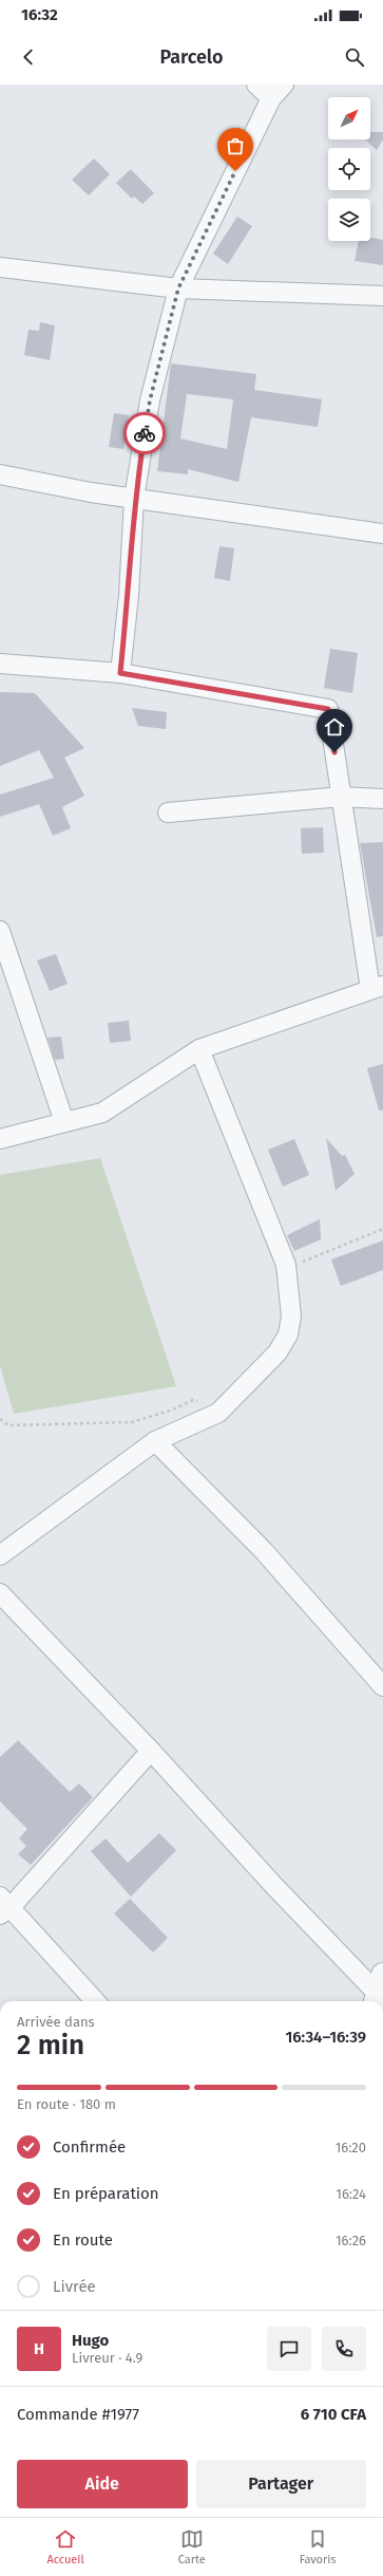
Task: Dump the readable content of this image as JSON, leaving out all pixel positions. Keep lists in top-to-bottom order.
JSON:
{
  "north": "top right",
  "page": {
    "status": "16:32",
    "header": "Parcelo",
    "heading": ["2 min", "Arrivée dans", "16:34–16:39"],
    "panel": [
      "Hugo",
      "Livreur · 4.9",
      "Commande #1977",
      "6 710 CFA"
    ],
    "bar": "En route · 180 m",
    "list": [
      ["Confirmée", "16:20"],
      ["En préparation", "16:24"],
      ["En route", "16:26"],
      "Livrée"
    ],
    "round": "H",
    "buttons": ["Aide", "Partager"],
    "tabs": ["Accueil", "Carte", "Favoris"]
  }
}
